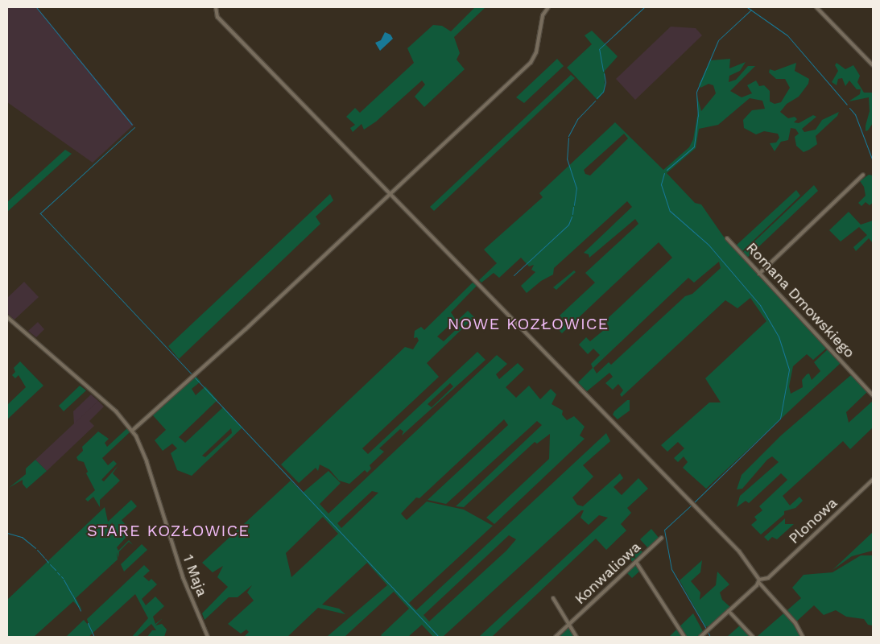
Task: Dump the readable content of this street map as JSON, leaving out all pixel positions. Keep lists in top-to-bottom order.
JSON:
{
  "streets": {
    "street": [
      "Romana Dmowskiego",
      "Plonowa",
      "Konwaliowa",
      "1 Maja"
    ]
  },
  "districts": ["NOWE KOZŁOWICE", "STARE KOZŁOWICE"]
}
